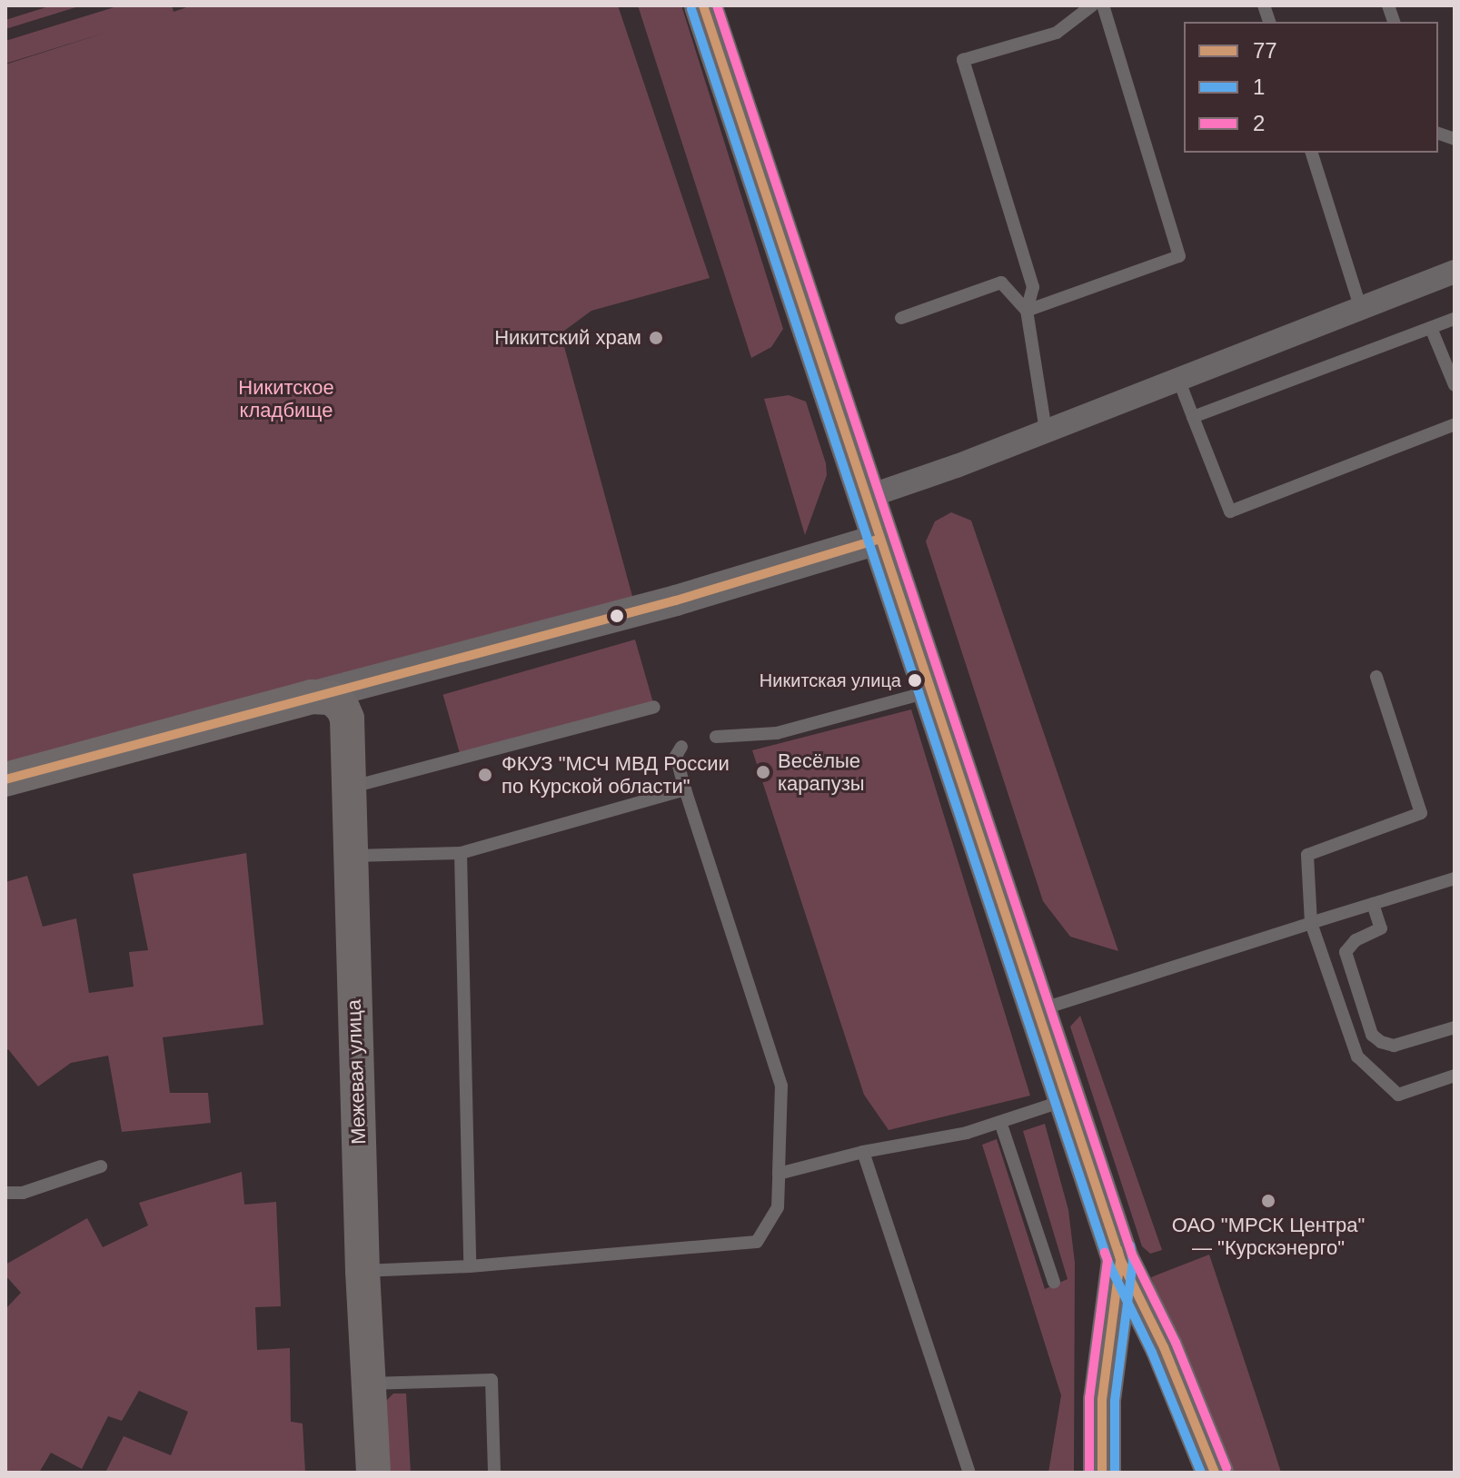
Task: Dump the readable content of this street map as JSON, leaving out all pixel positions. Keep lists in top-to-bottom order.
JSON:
{
  "streets": {
    "main road": ["Межевая улица"]
  },
  "parks": ["Никитское кладбище"],
  "places": [
    "Никитский храм",
    "Никитская улица",
    "Весёлые карапузы",
    "ФКУЗ \"МСЧ МВД России по Курской области\"",
    "ОАО \"МРСК Центра\" — \"Курскэнерго\""
  ],
  "lines": ["transit line 77", "transit line 2", "transit line 1"],
  "legend": ["77", "1", "2"]
}
